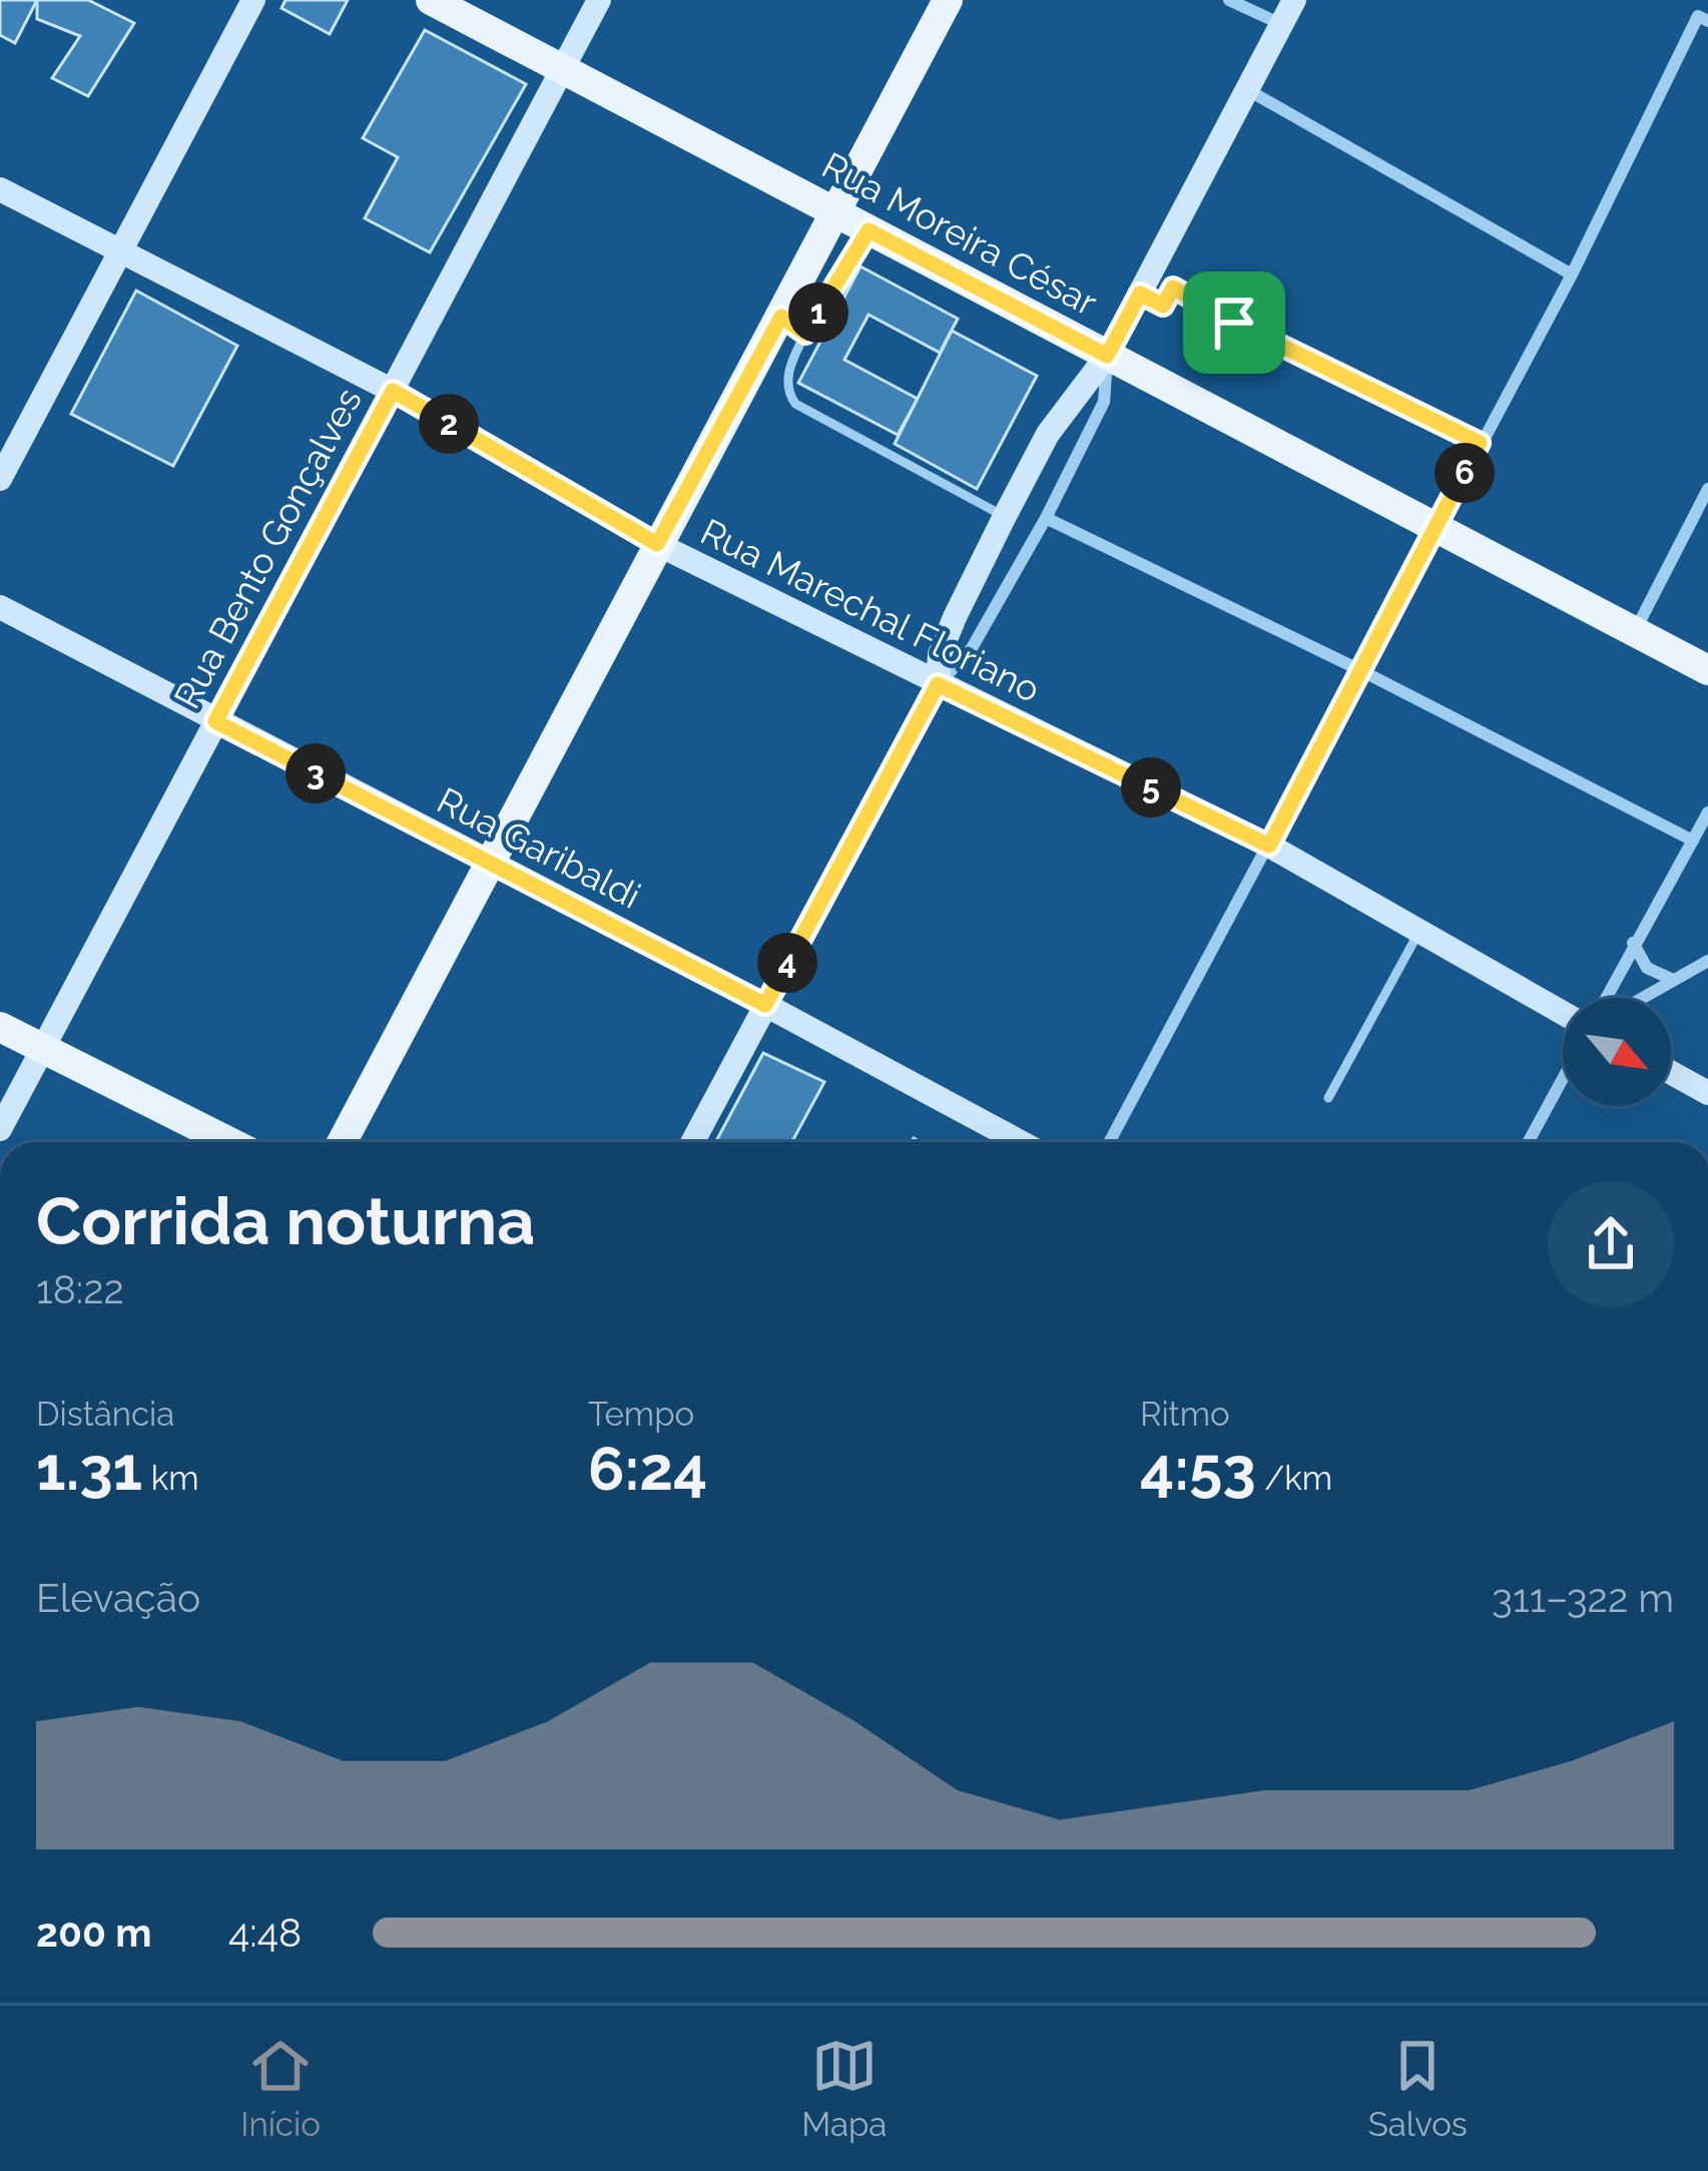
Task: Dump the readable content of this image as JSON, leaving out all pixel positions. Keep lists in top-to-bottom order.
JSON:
{
  "streets": {
    "main road": ["Rua Moreira César"],
    "street": ["Rua Bento Gonçalves", "Rua Marechal Floriano", "Rua Garibaldi"]
  },
  "crossings": [
    ["Rua Moreira César", "Rua Bento Gonçalves"],
    ["Rua Bento Gonçalves", "Rua Marechal Floriano"],
    ["Rua Bento Gonçalves", "Rua Garibaldi"]
  ],
  "north": "bottom right",
  "page": {
    "pins": [
      "1",
      "2",
      "6",
      "3",
      "5",
      "4"
    ],
    "heading": ["Corrida noturna", "18:22"],
    "stats": [
      ["Distância", "1.31 km"],
      ["Tempo", "6:24"],
      ["Ritmo", "4:53 /km"]
    ],
    "chart": ["Elevação", "311–322 m"],
    "list": [
      {
        "name": "200 m",
        "note": "4:48"
      }
    ],
    "tabs": ["Início", "Mapa", "Salvos"]
  }
}
